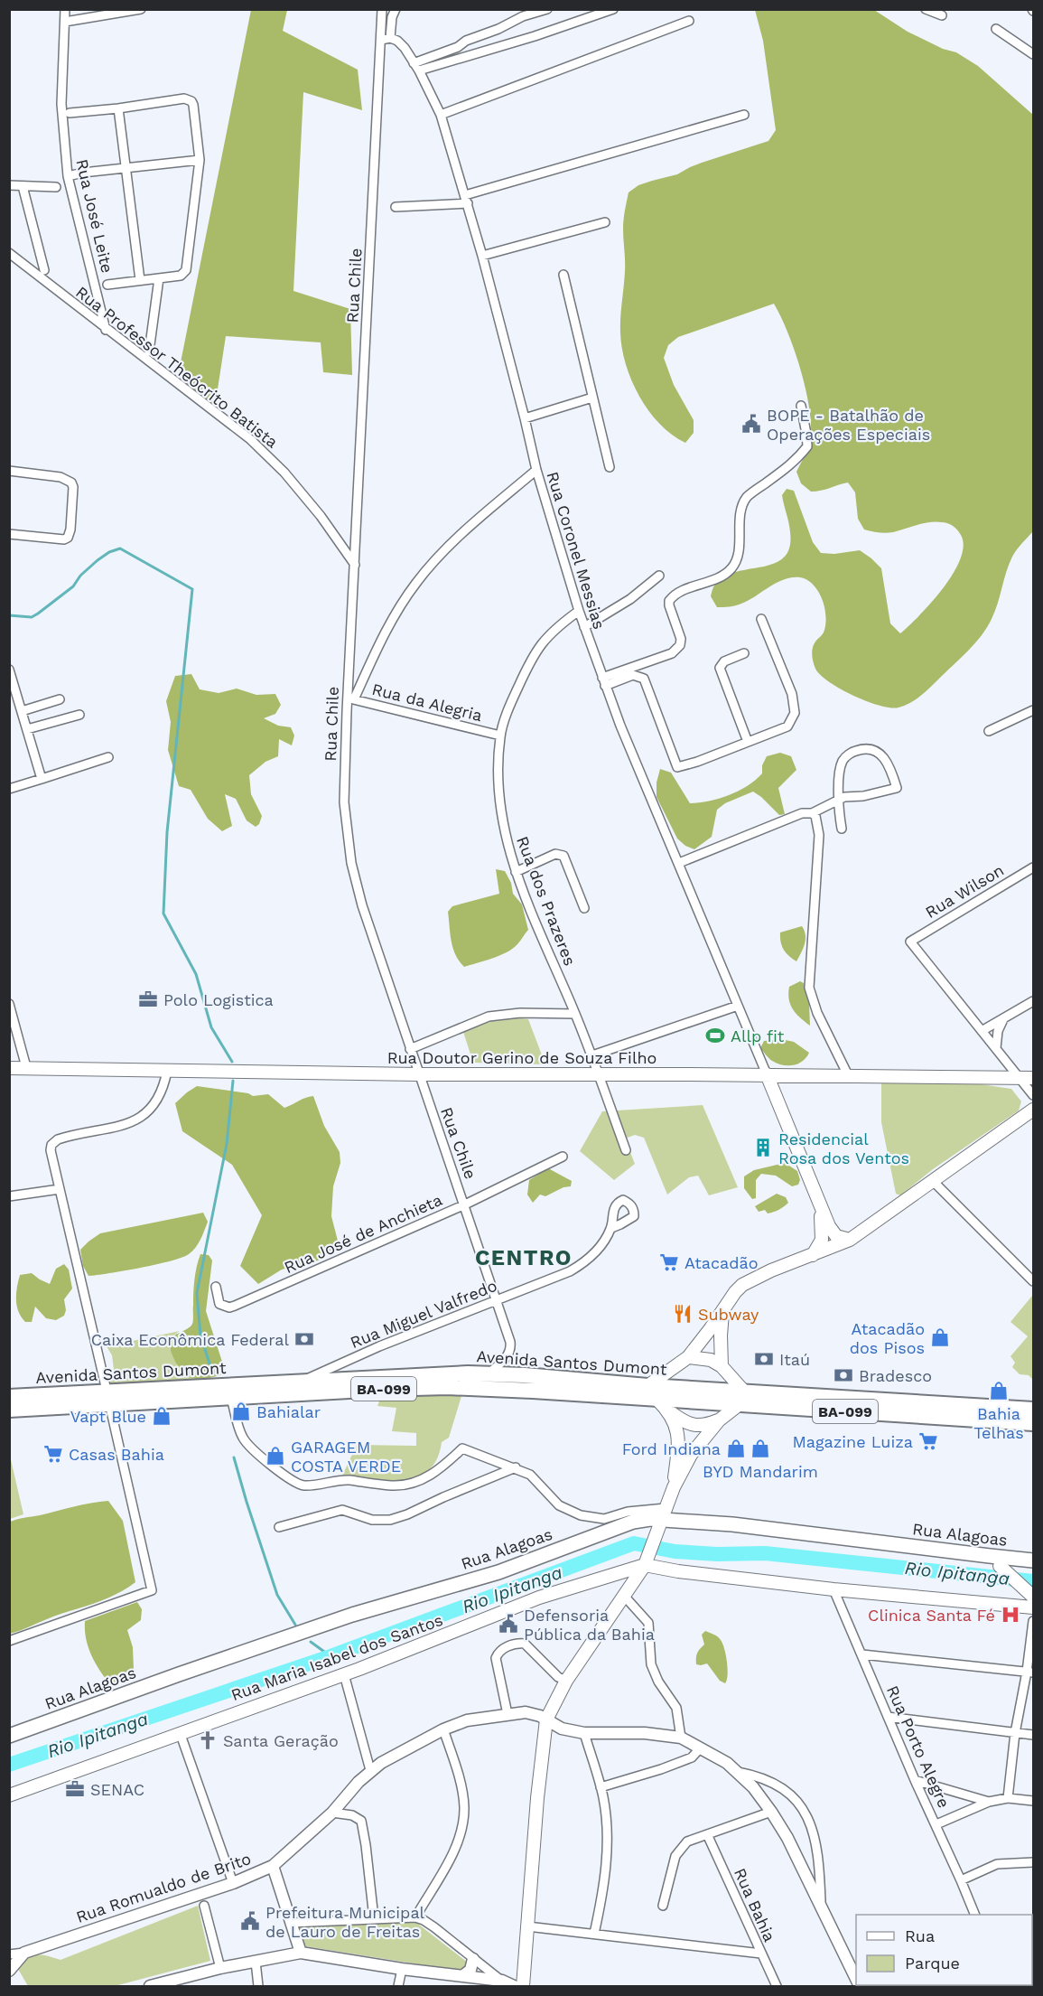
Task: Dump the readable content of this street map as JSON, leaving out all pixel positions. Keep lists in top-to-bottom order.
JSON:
{
  "streets": {
    "highway": ["Avenida Santos Dumont", "BA-099"],
    "main road": ["Rua Doutor Gerino de Souza Filho", "Rua Alagoas", "Rua Maria Isabel dos Santos"],
    "street": [
      "Rua José Leite",
      "Rua Chile",
      "Rua Professor Theócrito Batista",
      "Rua Coronel Messias",
      "Rua da Alegria",
      "Rua Wilson",
      "Rua dos Prazeres",
      "Rua José de Anchieta",
      "Rua Miguel Valfredo",
      "Rua Porto Alegre",
      "Rua Romualdo de Brito",
      "Rua Bahia"
    ]
  },
  "crossings": [
    ["Rua José Leite", "Rua Professor Theócrito Batista"],
    ["Rua Chile", "Rua Professor Theócrito Batista"],
    ["Rua Chile", "Rua da Alegria"],
    ["Rua Chile", "Rua Doutor Gerino de Souza Filho"],
    ["Rua Chile", "Rua José de Anchieta"],
    ["Rua Chile", "Rua Miguel Valfredo"],
    ["Rua Chile", "Avenida Santos Dumont"],
    ["Rua Coronel Messias", "Rua dos Prazeres"],
    ["Rua Coronel Messias", "Rua Doutor Gerino de Souza Filho"],
    ["Rua da Alegria", "Rua dos Prazeres"],
    ["Rua dos Prazeres", "Rua Doutor Gerino de Souza Filho"],
    ["Rua Miguel Valfredo", "Avenida Santos Dumont"],
    ["Rua Maria Isabel dos Santos", "Rua Porto Alegre"]
  ],
  "districts": ["CENTRO"],
  "water": ["Rio Ipitanga"],
  "places": {
    "public building": ["BOPE - Batalhão de Operações Especiais", "Defensoria Pública da Bahia", "Prefeitura Municipal de Lauro de Freitas"],
    "office": ["Polo Logistica", "SENAC"],
    "sports": ["Allp fit"],
    "building": ["Residencial Rosa dos Ventos"],
    "supermarket": ["Atacadão", "Magazine Luiza", "Casas Bahia"],
    "restaurant": ["Subway"],
    "shop": [
      "Atacadão dos Pisos",
      "Bahia Telhas",
      "Bahialar",
      "Vapt Blue",
      "Ford Indiana",
      "BYD Mandarim",
      "GARAGEM COSTA VERDE"
    ],
    "bank": ["Caixa Econômica Federal", "Itaú", "Bradesco"],
    "hospital": ["Clinica Santa Fé"],
    "church": ["Santa Geração"]
  },
  "legend": ["Rua", "Parque"]
}
